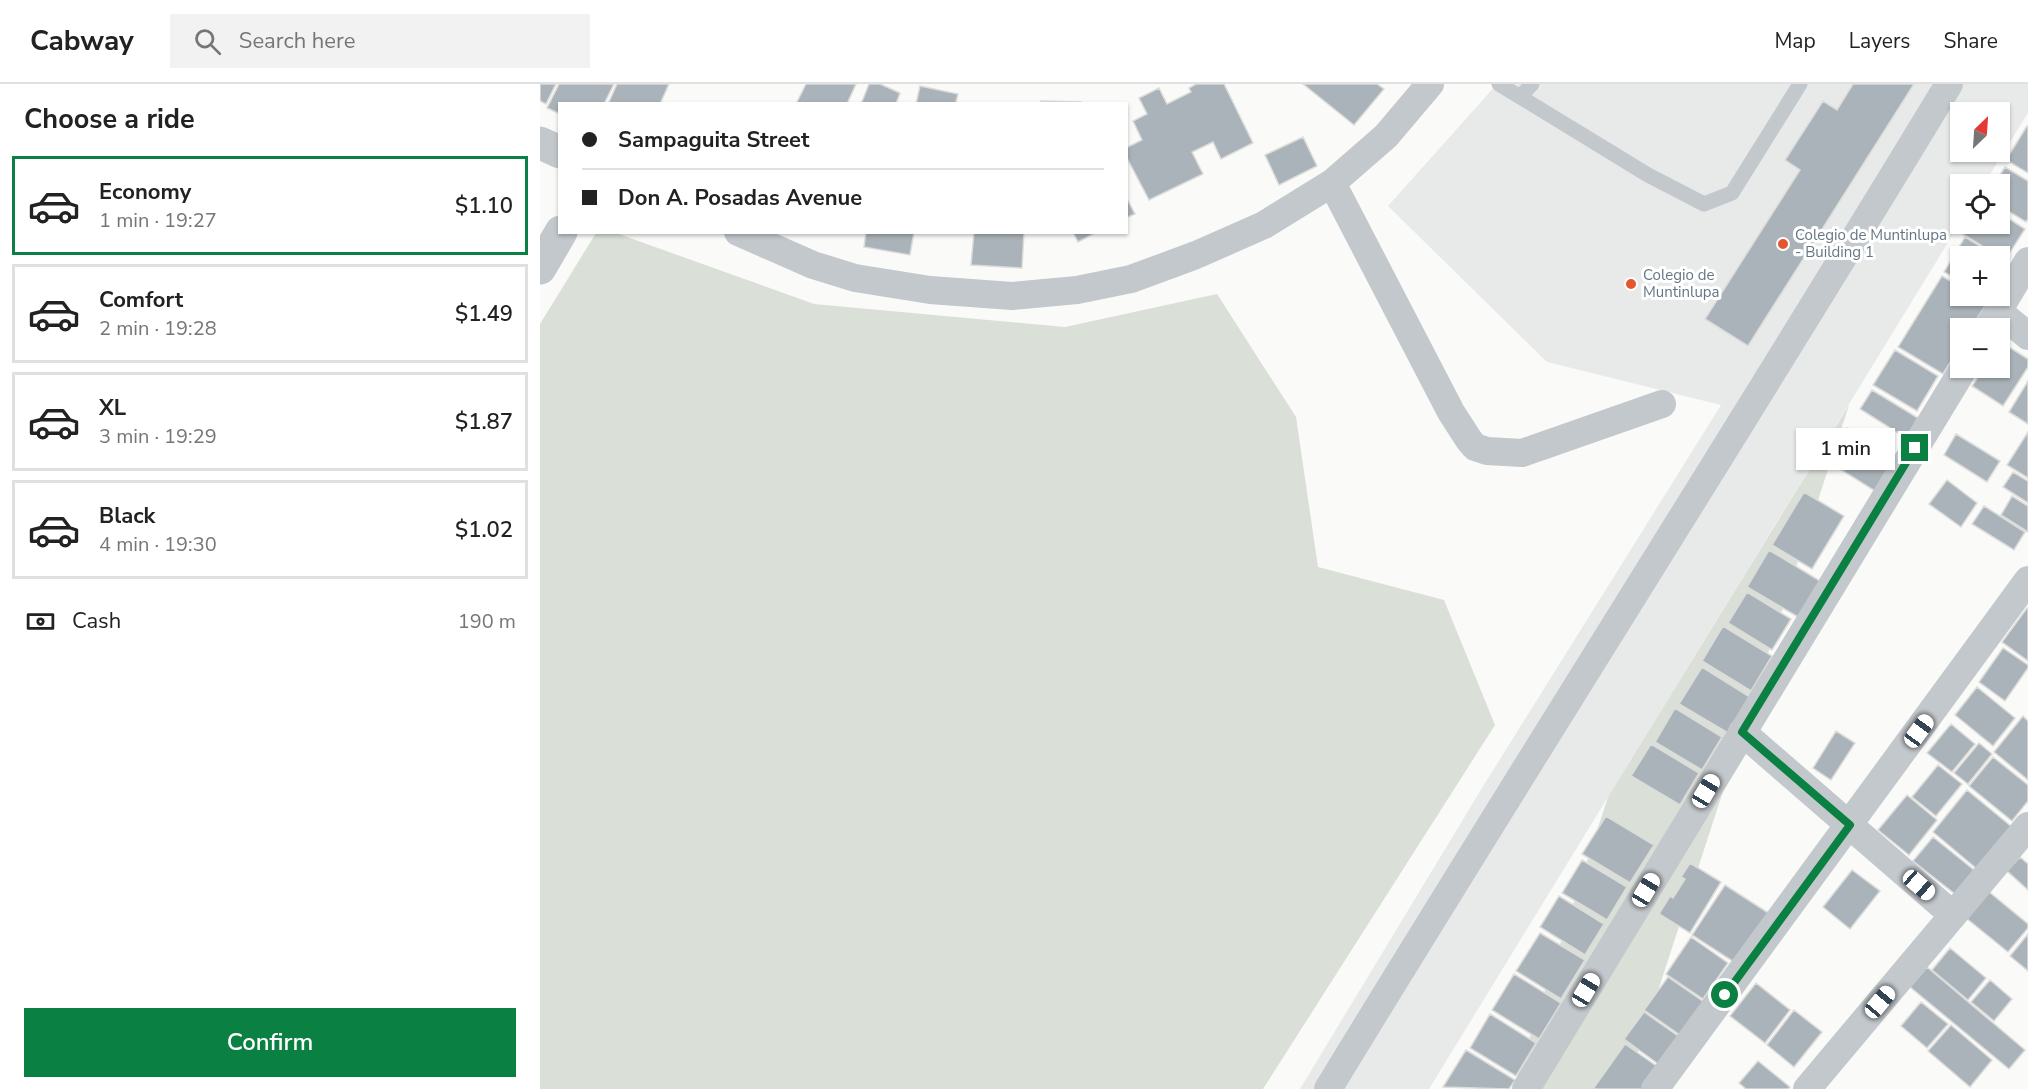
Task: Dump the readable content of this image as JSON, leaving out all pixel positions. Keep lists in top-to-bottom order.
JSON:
{
  "places": ["Colegio de Muntinlupa - Building 1", "Colegio de Muntinlupa"],
  "north": "top right",
  "page": {
    "header": "Cabway",
    "search": "Search here",
    "nav": ["Map", "Layers", "Share"],
    "heading": "Choose a ride",
    "map_buttons": ["+", "−"],
    "banner": ["Sampaguita Street", "Don A. Posadas Avenue"],
    "list": [
      {
        "name": "Economy",
        "note": "1 min · 19:27",
        "value": "$1.10"
      },
      {
        "name": "Comfort",
        "note": "2 min · 19:28",
        "value": "$1.49"
      },
      {
        "name": "XL",
        "note": "3 min · 19:29",
        "value": "$1.87"
      },
      {
        "name": "Black",
        "note": "4 min · 19:30",
        "value": "$1.02"
      }
    ],
    "bubble": "1 min",
    "pay": ["Cash", "190 m"],
    "buttons": "Confirm"
  }
}
